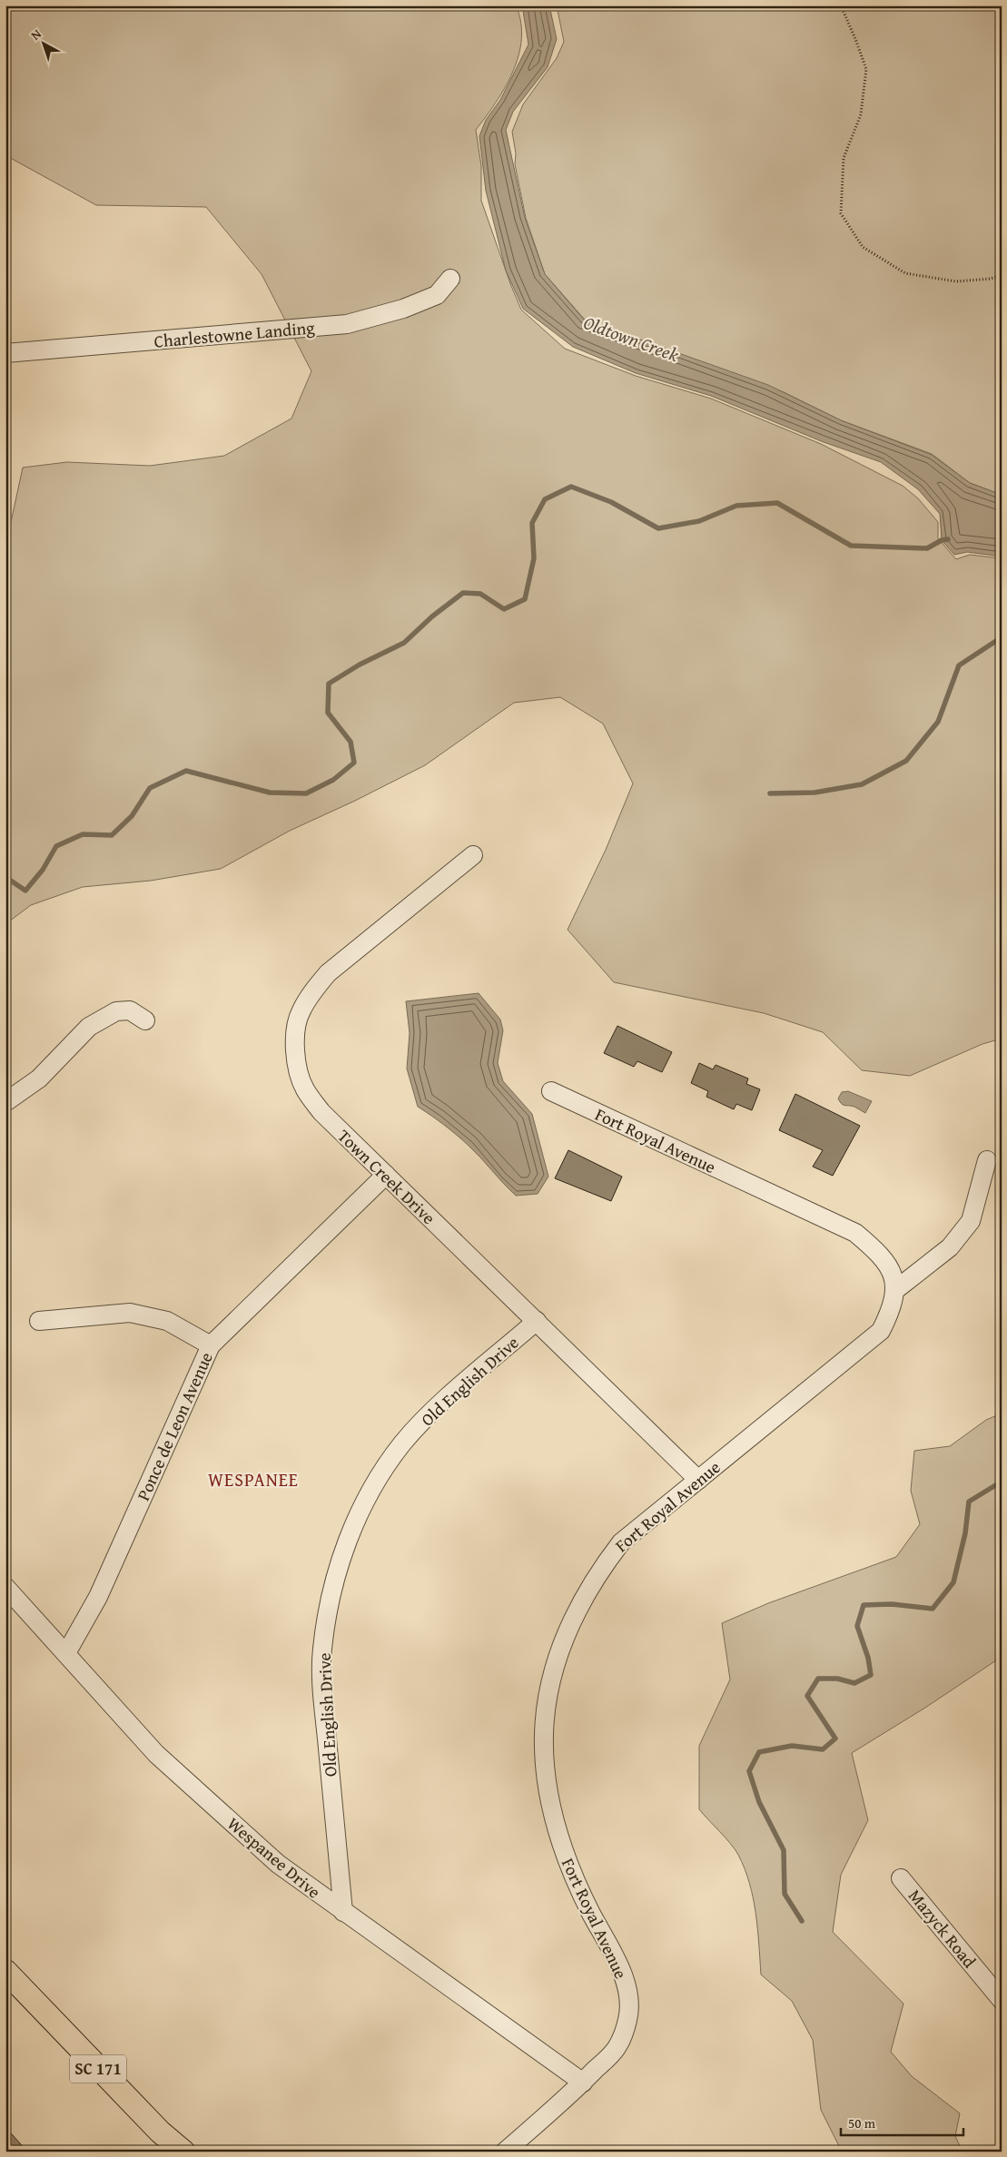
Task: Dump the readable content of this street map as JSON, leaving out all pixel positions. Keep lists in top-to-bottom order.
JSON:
{
  "streets": {
    "main road": ["SC 171"],
    "street": [
      "Charlestowne Landing",
      "Fort Royal Avenue",
      "Town Creek Drive",
      "Old English Drive",
      "Ponce de Leon Avenue",
      "Wespanee Drive",
      "Mazyck Road"
    ]
  },
  "crossings": [
    ["Fort Royal Avenue", "Town Creek Drive"],
    ["Fort Royal Avenue", "Wespanee Drive"],
    ["Town Creek Drive", "Old English Drive"],
    ["Town Creek Drive", "Ponce de Leon Avenue"],
    ["Old English Drive", "Wespanee Drive"],
    ["Ponce de Leon Avenue", "Wespanee Drive"]
  ],
  "districts": ["WESPANEE"],
  "water": ["Oldtown Creek"],
  "scale_bar": "50 m",
  "north": "top left"
}
